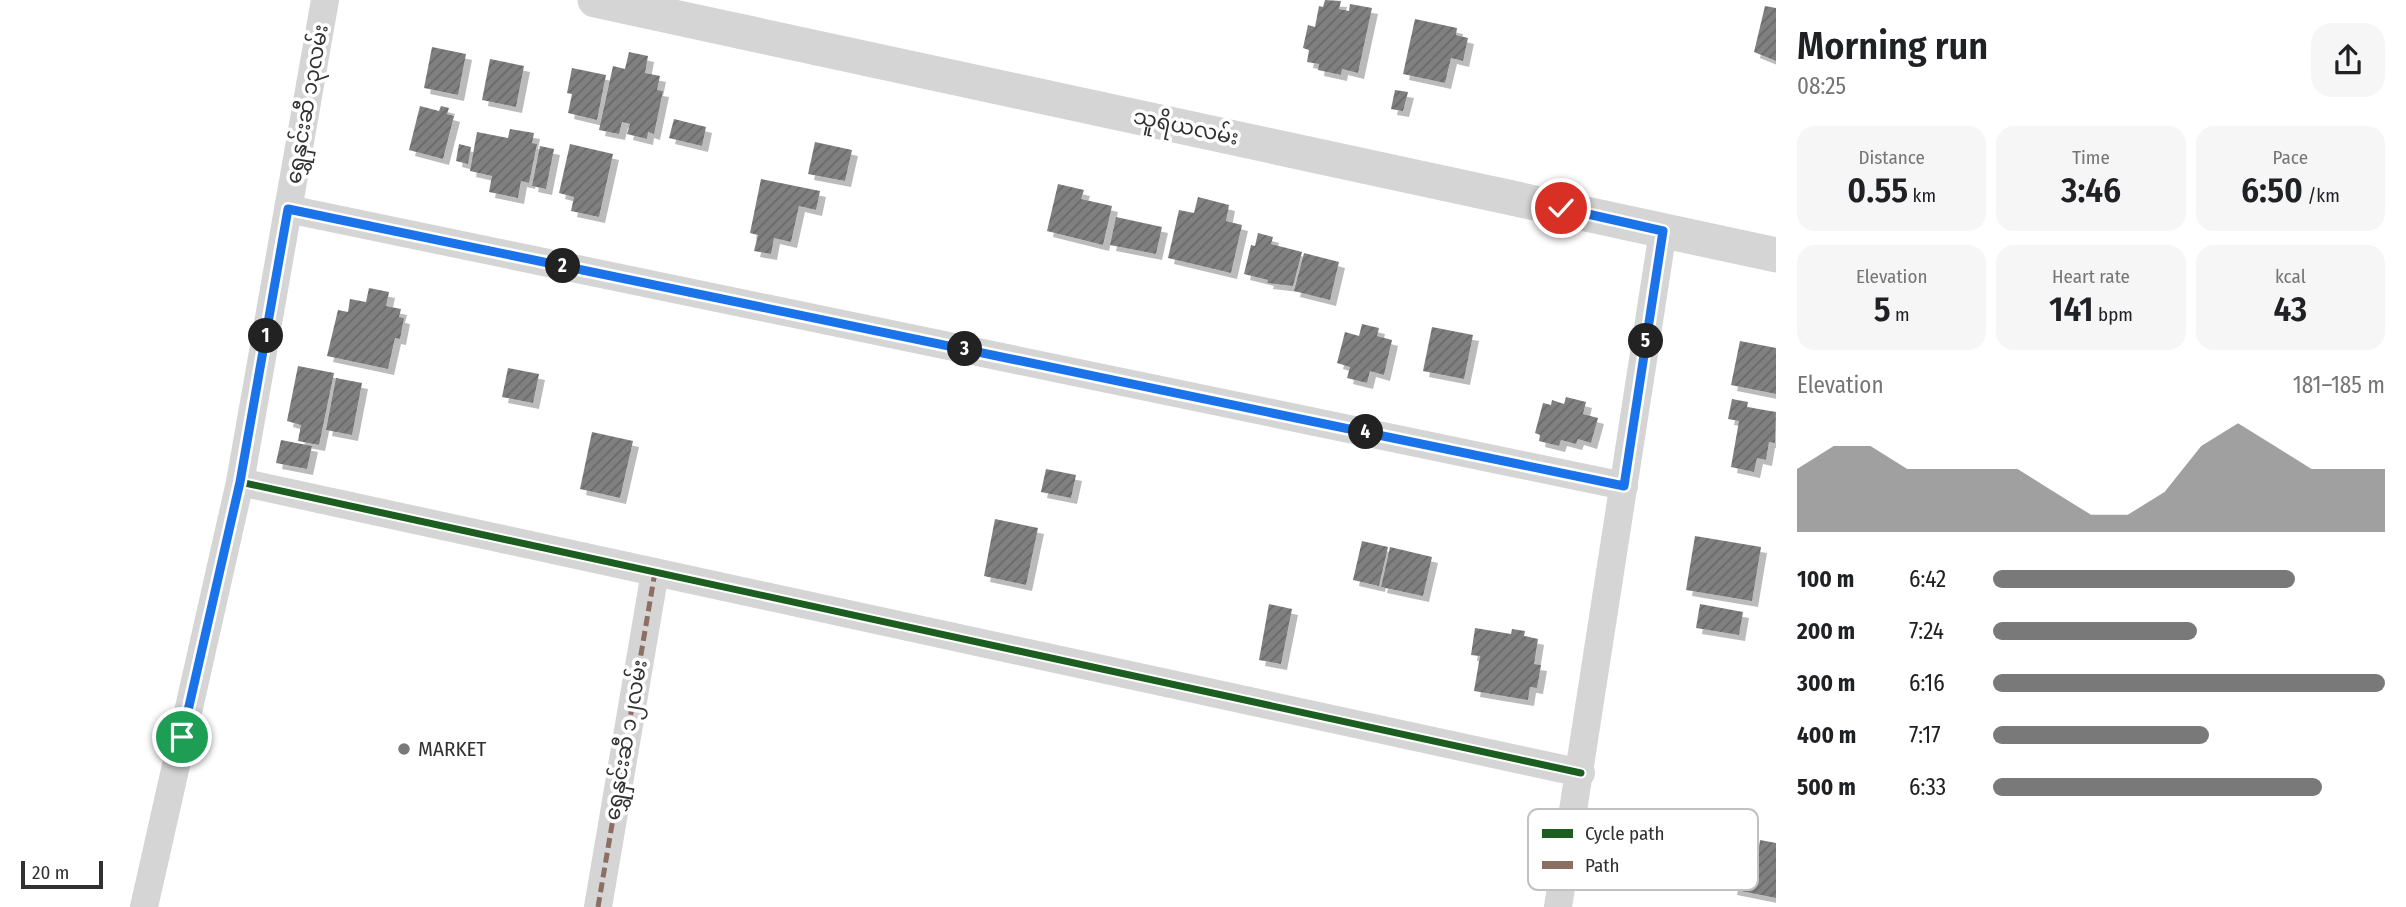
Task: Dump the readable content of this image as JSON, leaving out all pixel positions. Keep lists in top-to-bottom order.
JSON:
{
  "streets": {
    "street": ["ရွှေနှင်းဆီ ၁၃လမ်း", "သူရိယလမ်း", "ရွှေနှင်းဆီ ၁၂လမ်း"]
  },
  "places": ["MARKET"],
  "legend": ["Cycle path", "Path"],
  "scale_bar": "20 m",
  "page": {
    "heading": ["Morning run", "08:25"],
    "stats": [
      ["Distance", "0.55 km"],
      ["Time", "3:46"],
      ["Pace", "6:50 /km"],
      ["Elevation", "5 m"],
      ["Heart rate", "141 bpm"],
      ["kcal", "43"]
    ],
    "pins": [
      "2",
      "1",
      "5",
      "3",
      "4"
    ],
    "chart": ["Elevation", "181–185 m"],
    "list": [
      {
        "name": "100 m",
        "note": "6:42"
      },
      {
        "name": "200 m",
        "note": "7:24"
      },
      {
        "name": "300 m",
        "note": "6:16"
      },
      {
        "name": "400 m",
        "note": "7:17"
      },
      {
        "name": "500 m",
        "note": "6:33"
      }
    ],
    "scale": "20 m"
  }
}
